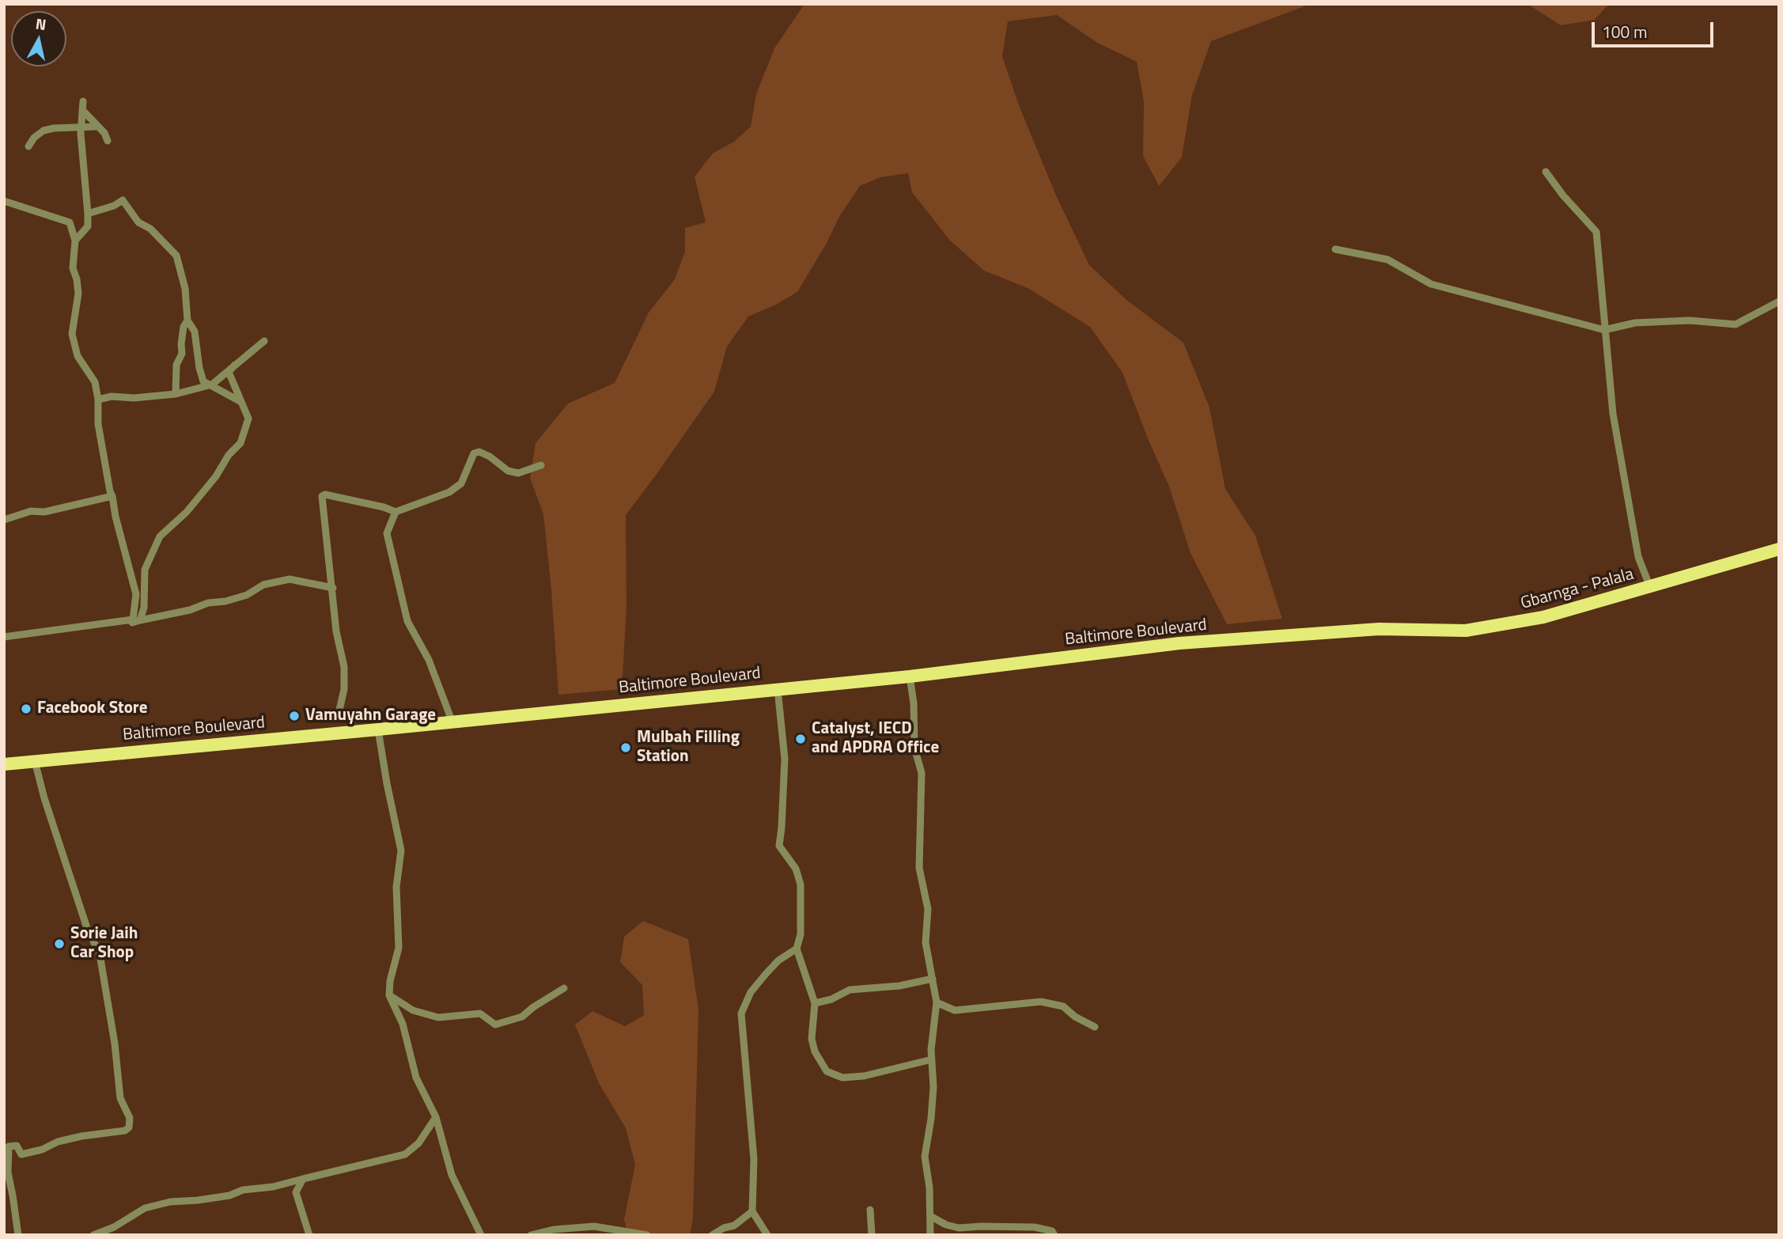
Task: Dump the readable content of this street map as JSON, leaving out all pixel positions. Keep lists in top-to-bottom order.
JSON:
{
  "streets": {
    "highway": ["Gbarnga - Palala", "Baltimore Boulevard"]
  },
  "crossings": [
    ["Gbarnga - Palala", "Baltimore Boulevard"]
  ],
  "places": [
    "Facebook Store",
    "Vamuyahn Garage",
    "Catalyst, IECD and APDRA Office",
    "Mulbah Filling Station",
    "Sorie Jaih Car Shop"
  ],
  "scale_bar": "100 m",
  "north": "top"
}
